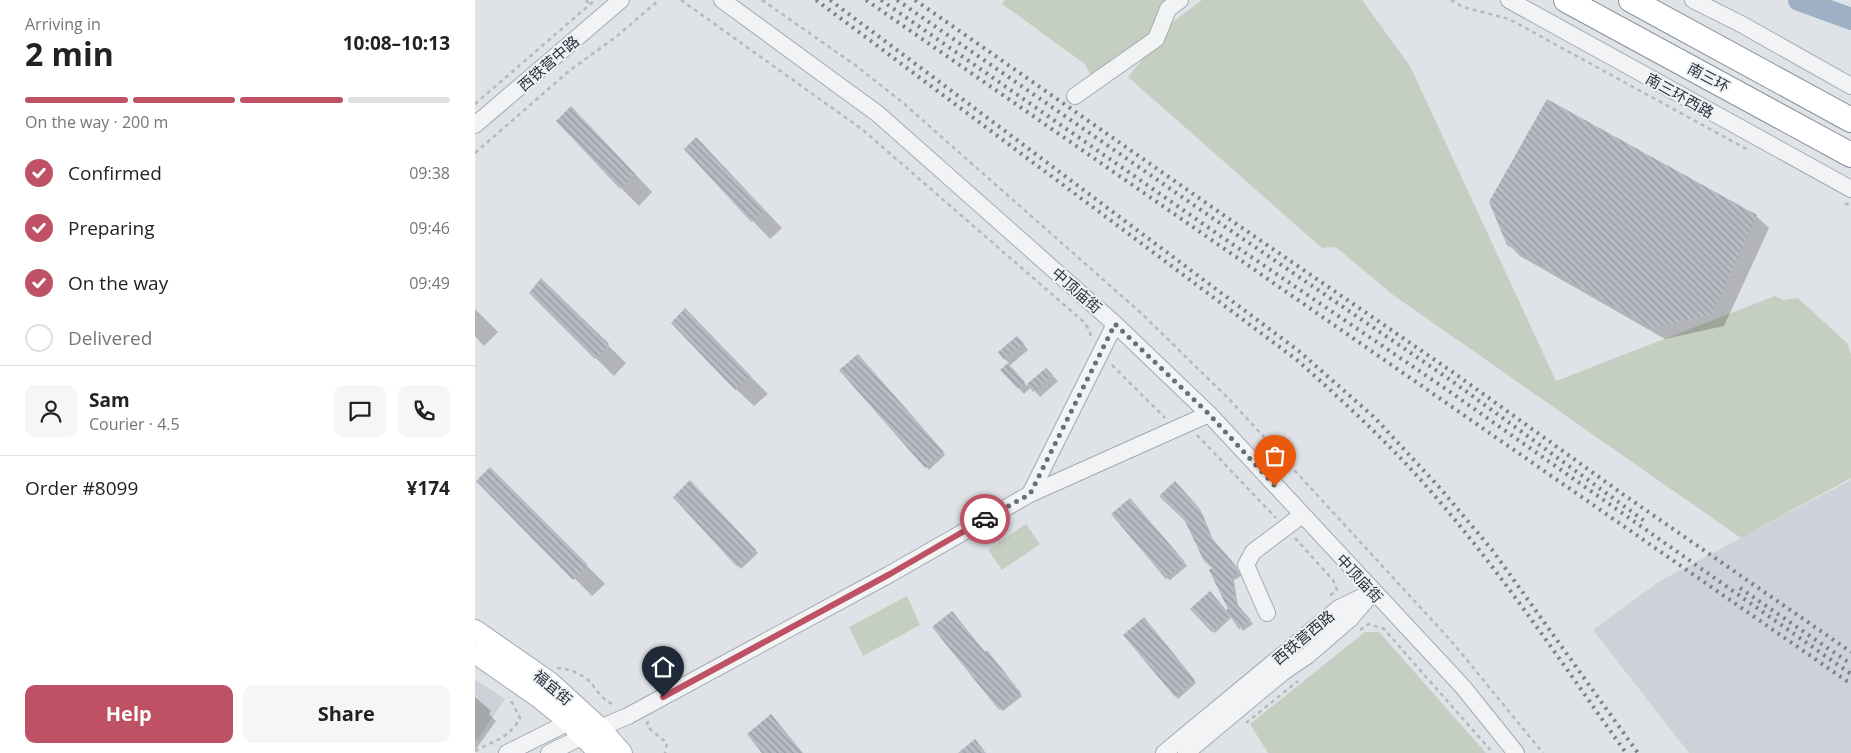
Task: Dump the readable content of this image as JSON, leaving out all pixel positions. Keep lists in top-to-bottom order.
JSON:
{
  "streets": {
    "highway": ["南三环"],
    "main road": ["福宜街"],
    "street": [
      "西铁营中路",
      "南三环西路",
      "中顶庙街",
      "西铁营西路"
    ]
  },
  "crossings": [
    ["中顶庙街", "西铁营西路"]
  ],
  "page": {
    "heading": ["2 min", "Arriving in", "10:08–10:13"],
    "panel": [
      "Sam",
      "Courier · 4.5",
      "Order #8099",
      "¥174"
    ],
    "bar": "On the way · 200 m",
    "list": [
      ["Confirmed", "09:38"],
      ["Preparing", "09:46"],
      ["On the way", "09:49"],
      "Delivered"
    ],
    "buttons": ["Help", "Share"]
  }
}
